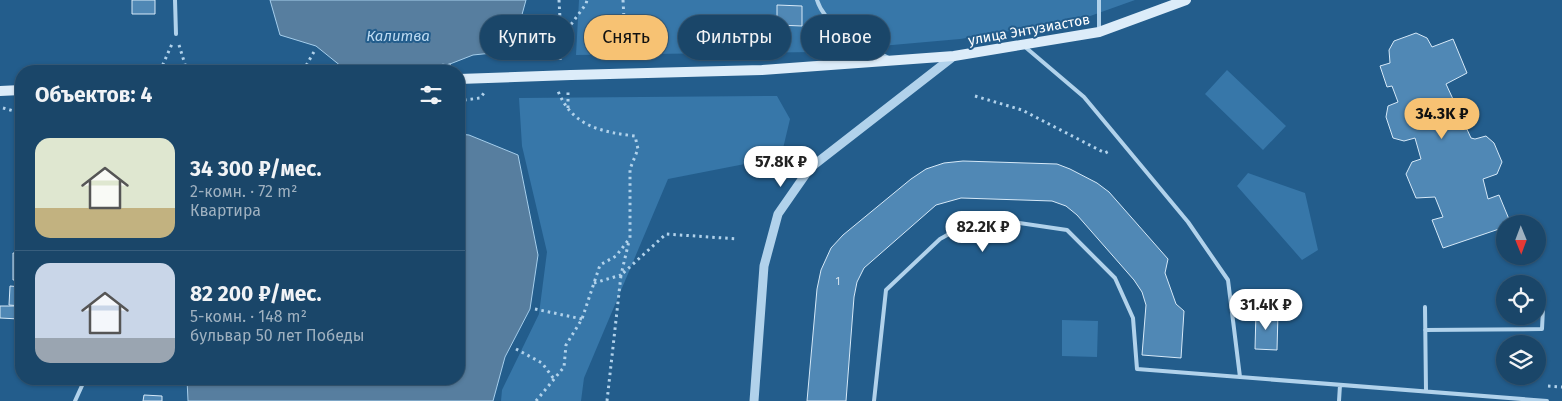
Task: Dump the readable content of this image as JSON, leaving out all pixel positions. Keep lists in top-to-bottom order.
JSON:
{
  "streets": {
    "main road": ["улица Энтузиастов"]
  },
  "water": ["Калитва"],
  "house_numbers": ["1"],
  "north": "bottom",
  "page": {
    "chip": [
      "Купить",
      "Снять",
      "Фильтры",
      "Новое"
    ],
    "heading": "Объектов: 4",
    "price": [
      "34.3K ₽",
      "57.8K ₽",
      "82.2K ₽",
      "31.4K ₽"
    ],
    "list": [
      {
        "name": "34 300 ₽/мес.",
        "note": "2-комн. · 72 m² · Квартира"
      },
      {
        "name": "82 200 ₽/мес.",
        "note": "5-комн. · 148 m² · бульвар 50 лет Победы"
      }
    ]
  }
}
